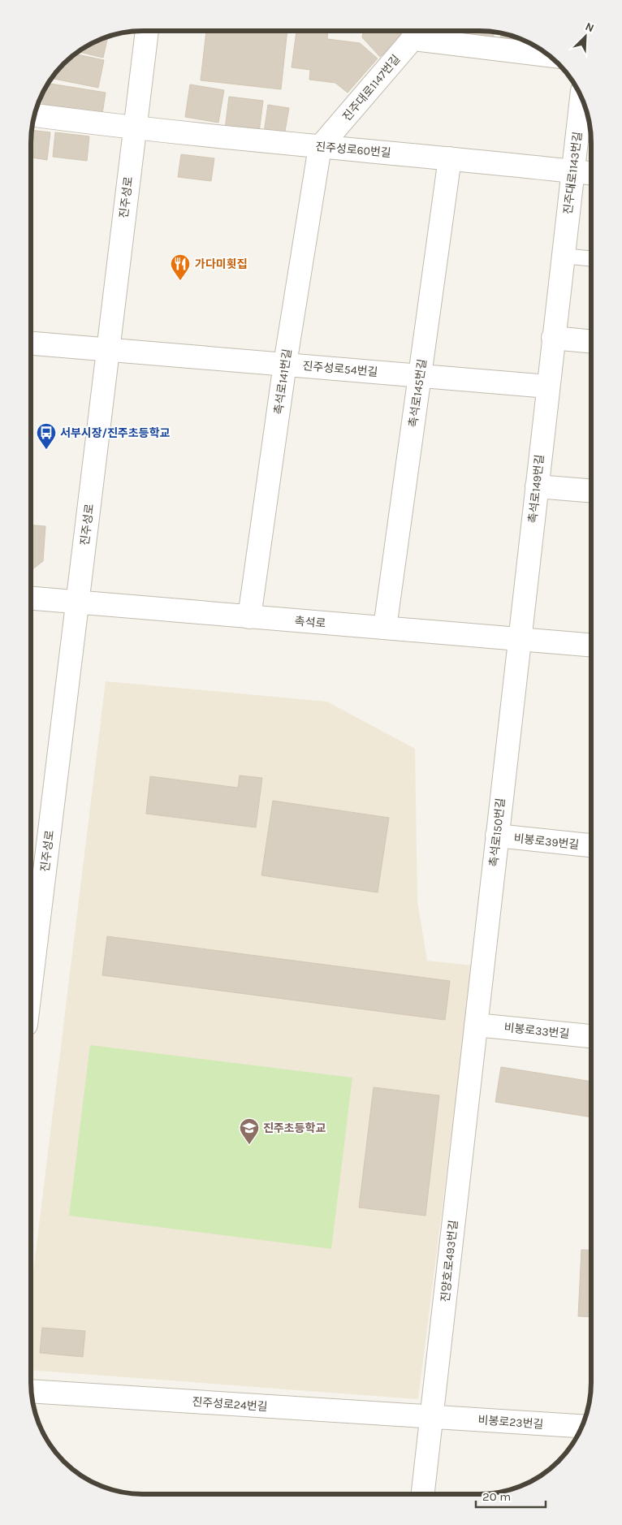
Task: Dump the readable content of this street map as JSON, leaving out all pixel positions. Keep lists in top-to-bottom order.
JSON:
{
  "streets": {
    "street": [
      "진주대로1147번길",
      "진주성로60번길",
      "진주대로1143번길",
      "진주성로",
      "진주성로54번길",
      "촉석로141번길",
      "촉석로145번길",
      "촉석로149번길",
      "촉석로",
      "촉석로150번길",
      "비봉로39번길",
      "비봉로33번길",
      "진양호로493번길",
      "진주성로24번길",
      "비봉로23번길"
    ]
  },
  "crossings": [
    ["진주대로1147번길", "진주성로60번길"],
    ["진주대로1147번길", "촉석로141번길"],
    ["진주성로60번길", "진주대로1143번길"],
    ["진주성로60번길", "진주성로"],
    ["진주성로60번길", "촉석로141번길"],
    ["진주성로60번길", "촉석로145번길"],
    ["진주대로1143번길", "촉석로149번길"],
    ["진주성로", "진주성로54번길"],
    ["진주성로", "촉석로"],
    ["진주성로54번길", "촉석로141번길"],
    ["진주성로54번길", "촉석로145번길"],
    ["진주성로54번길", "촉석로149번길"],
    ["촉석로141번길", "촉석로"],
    ["촉석로145번길", "촉석로"],
    ["촉석로149번길", "촉석로"],
    ["촉석로149번길", "촉석로150번길"],
    ["촉석로", "촉석로150번길"],
    ["촉석로150번길", "비봉로39번길"],
    ["촉석로150번길", "비봉로33번길"],
    ["촉석로150번길", "진양호로493번길"],
    ["비봉로33번길", "진양호로493번길"],
    ["진양호로493번길", "진주성로24번길"],
    ["진양호로493번길", "비봉로23번길"],
    ["진주성로24번길", "비봉로23번길"]
  ],
  "places": {
    "restaurant": ["가다미횟집"],
    "bus stop": ["서부시장/진주초등학교"],
    "school or university": ["진주초등학교"]
  },
  "scale_bar": "20 m",
  "north": "top right"
}
